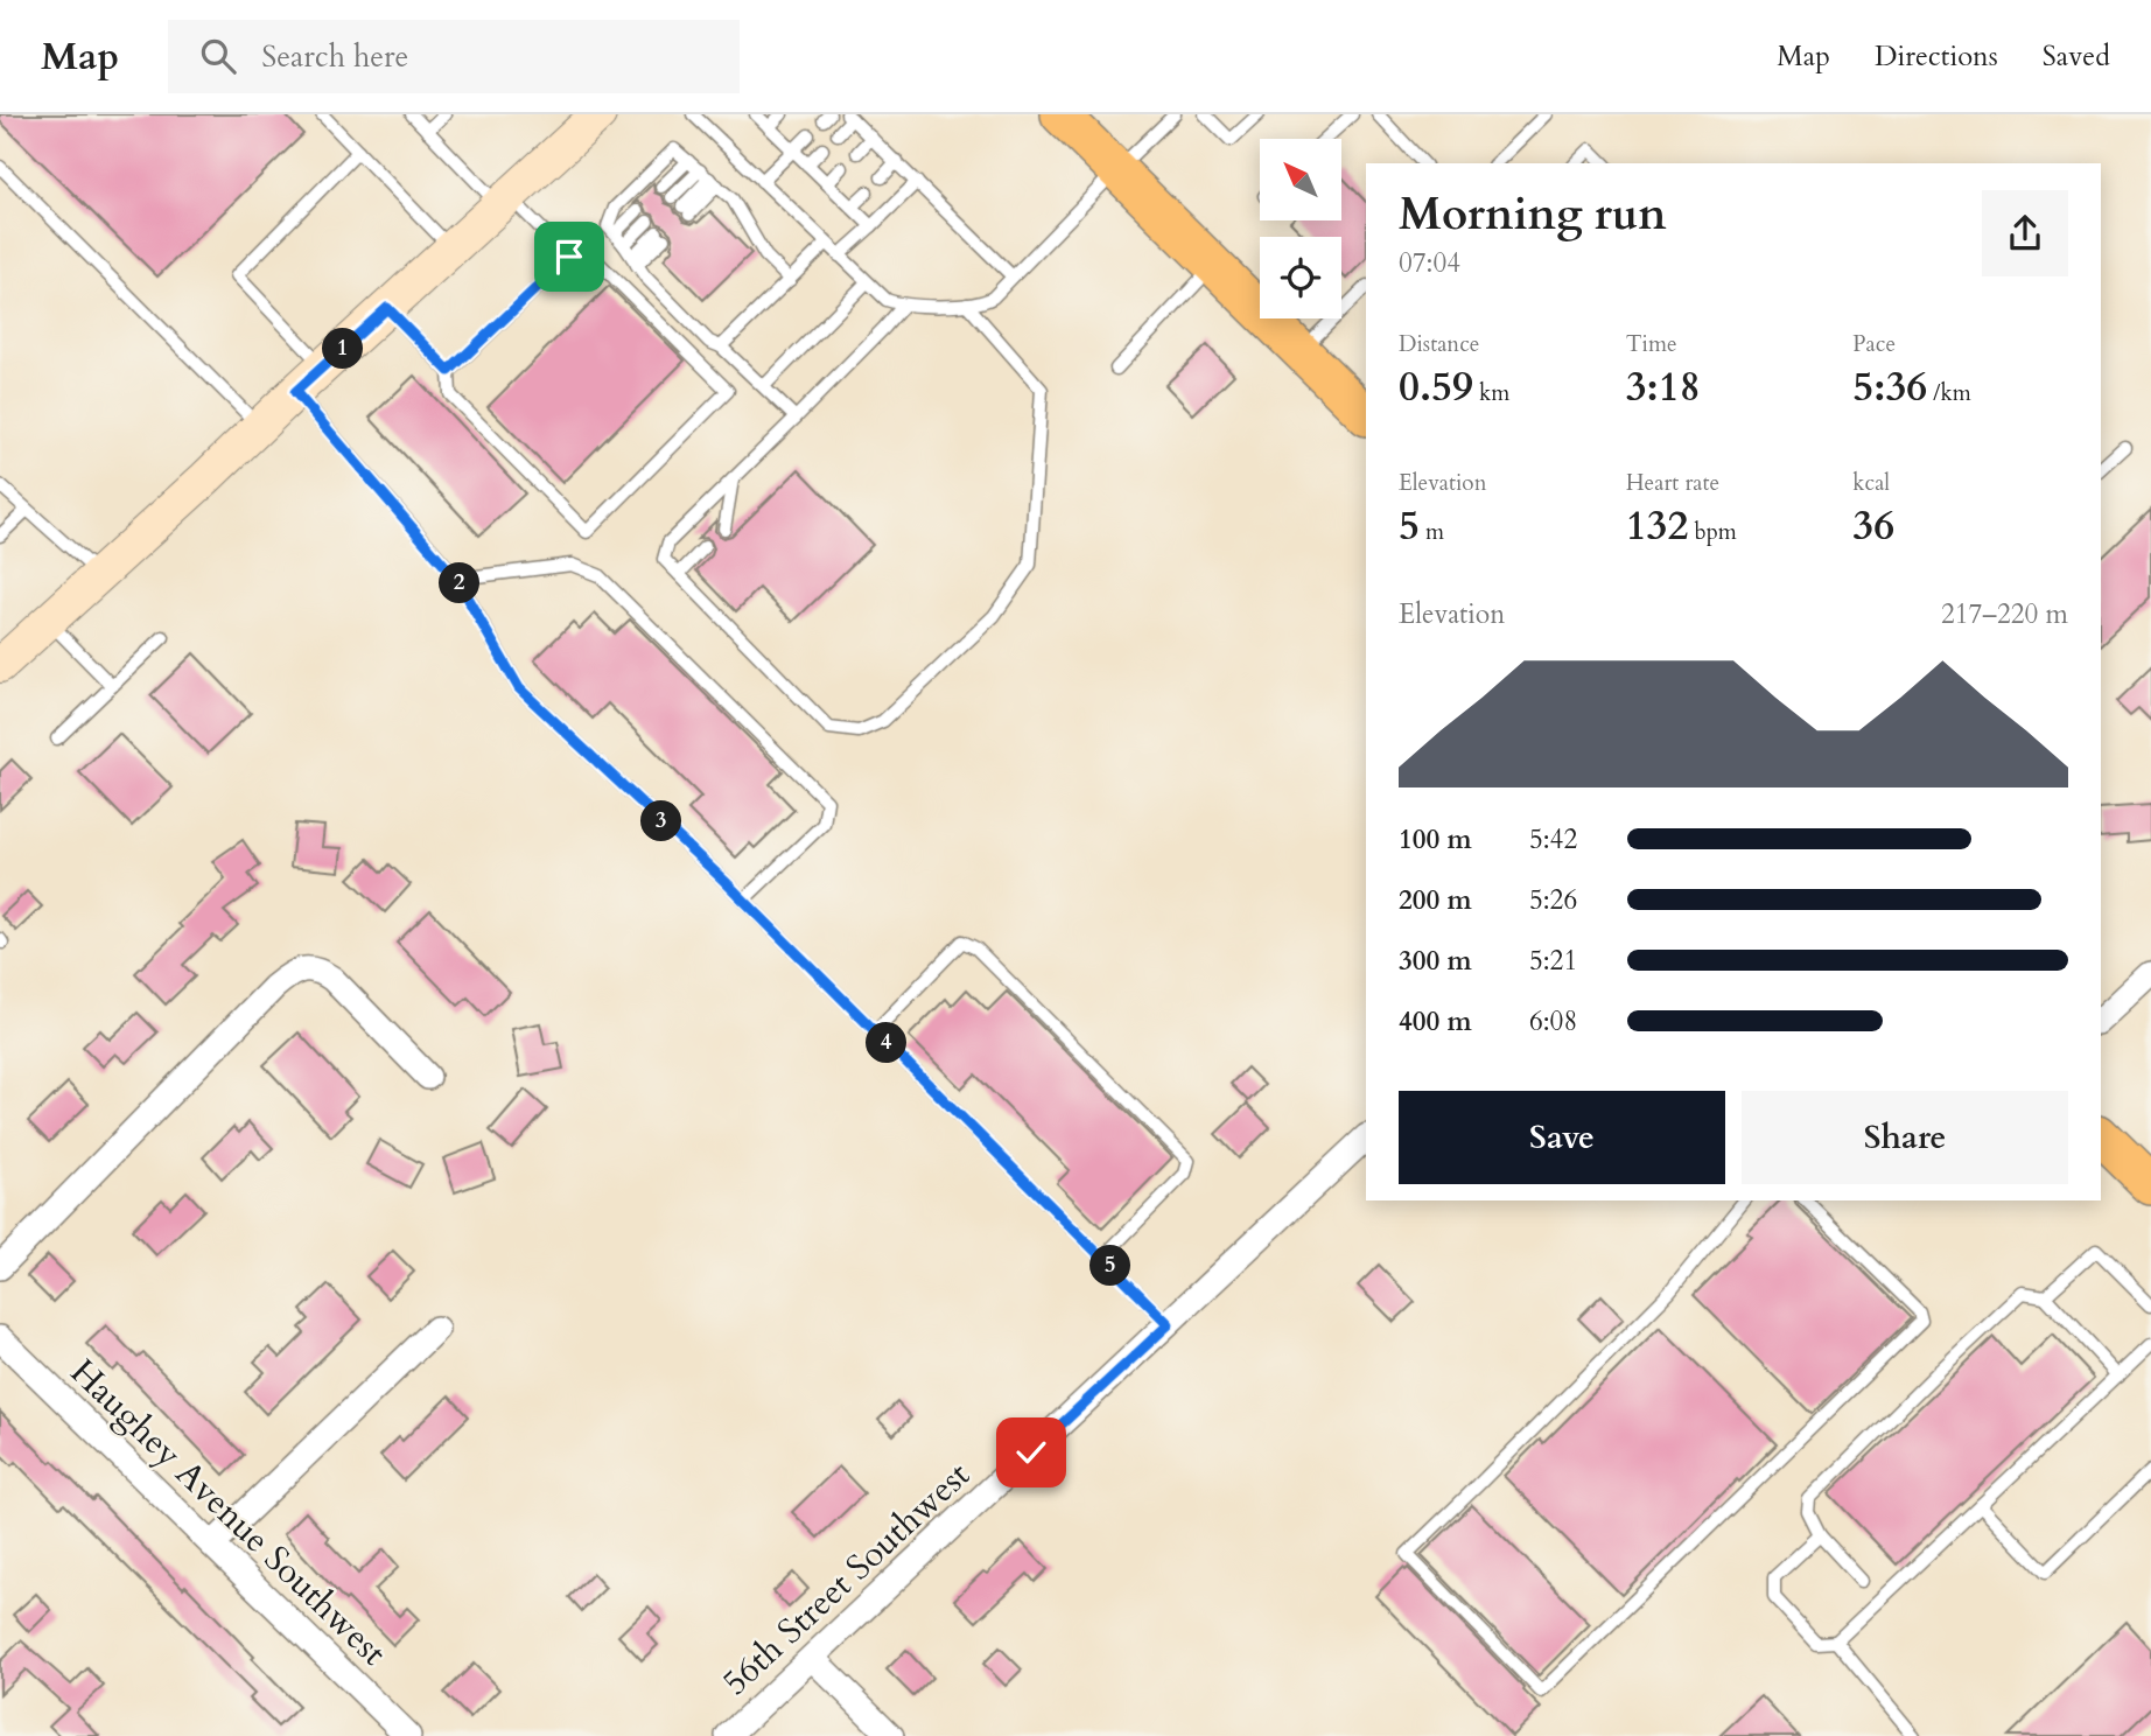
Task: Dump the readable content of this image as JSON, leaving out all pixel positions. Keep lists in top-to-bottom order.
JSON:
{
  "streets": {
    "street": ["Haughey Avenue Southwest", "56th Street Southwest"]
  },
  "north": "top left",
  "page": {
    "header": "Map",
    "search": "Search here",
    "nav": ["Map", "Directions", "Saved"],
    "heading": ["Morning run", "07:04"],
    "stats": [
      ["Distance", "0.59 km"],
      ["Time", "3:18"],
      ["Pace", "5:36 /km"],
      ["Elevation", "5 m"],
      ["Heart rate", "132 bpm"],
      ["kcal", "36"]
    ],
    "pins": [
      "1",
      "2",
      "3",
      "4",
      "5"
    ],
    "chart": ["Elevation", "217–220 m"],
    "list": [
      {
        "name": "100 m",
        "note": "5:42"
      },
      {
        "name": "200 m",
        "note": "5:26"
      },
      {
        "name": "300 m",
        "note": "5:21"
      },
      {
        "name": "400 m",
        "note": "6:08"
      }
    ],
    "buttons": ["Save", "Share"]
  }
}
